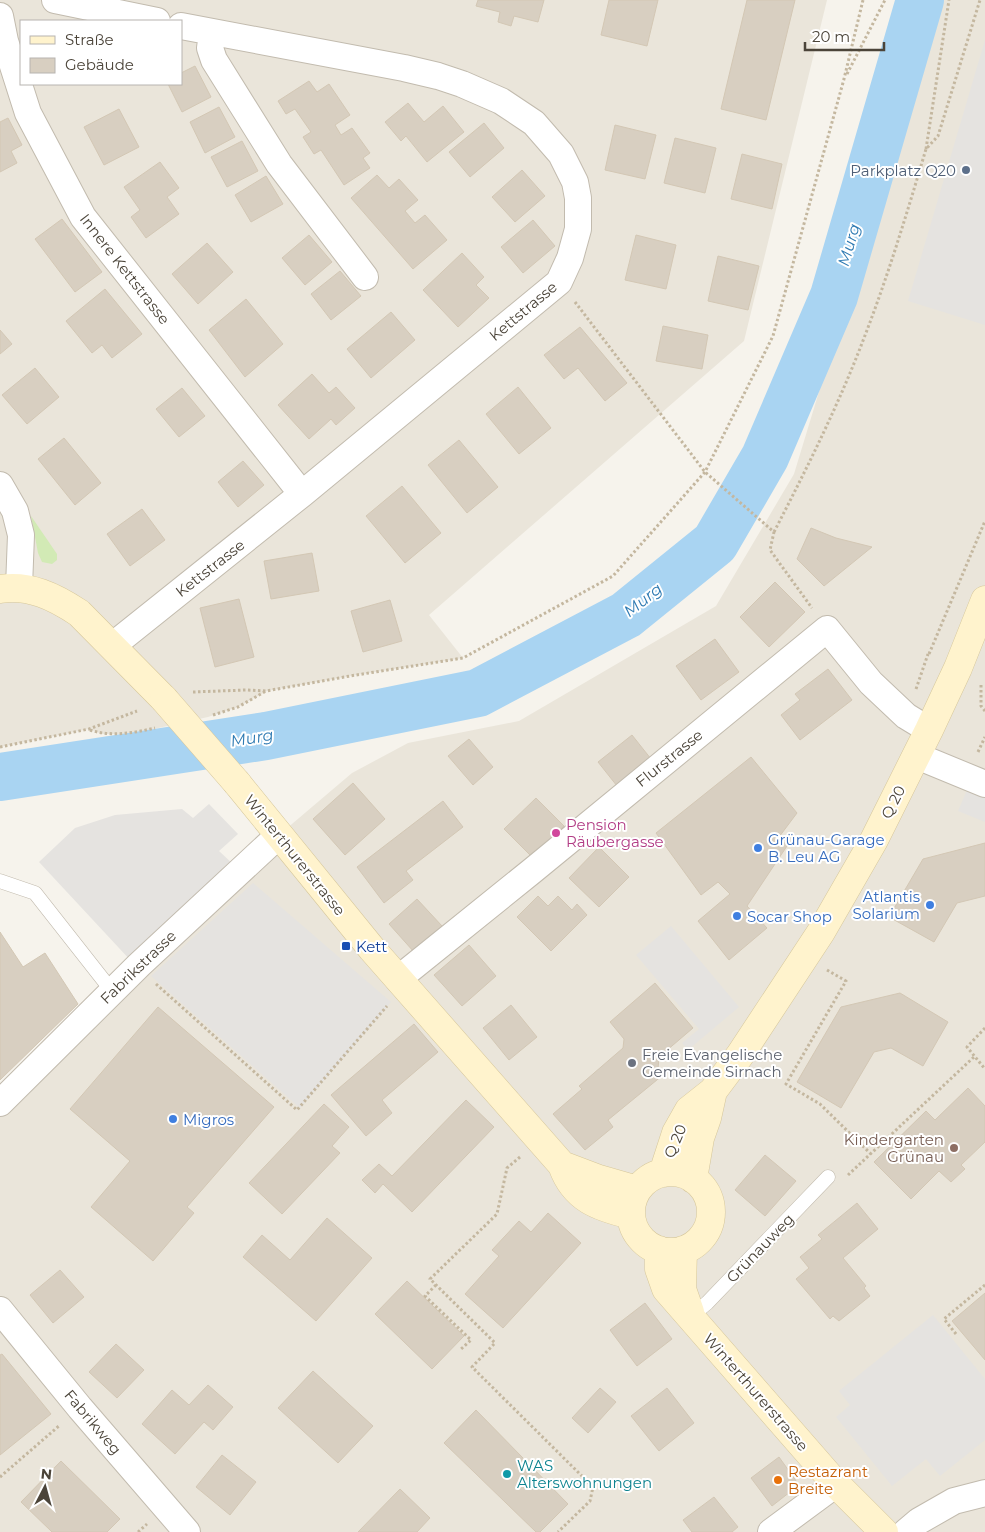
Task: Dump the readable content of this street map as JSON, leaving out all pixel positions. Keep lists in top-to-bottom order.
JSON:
{
  "streets": {
    "main road": ["Q 20", "Winterthurerstrasse"],
    "street": [
      "Innere Kettstrasse",
      "Kettstrasse",
      "Flurstrasse",
      "Fabrikstrasse",
      "Fabrikweg"
    ],
    "lane": ["Grünauweg"]
  },
  "crossings": [
    ["Innere Kettstrasse", "Kettstrasse"],
    ["Kettstrasse", "Winterthurerstrasse"],
    ["Flurstrasse", "Winterthurerstrasse"],
    ["Q 20", "Winterthurerstrasse"],
    ["Winterthurerstrasse", "Fabrikstrasse"],
    ["Winterthurerstrasse", "Grünauweg"]
  ],
  "water": ["Murg"],
  "places": {
    "other": [
      "Parkplatz Q20",
      "Pension Räubergasse",
      "Grünau-Garage B. Leu AG",
      "Atlantis Solarium",
      "Socar Shop",
      "Freie Evangelische Gemeinde Sirnach",
      "Migros",
      "Kindergarten Grünau",
      "WAS Alterswohnungen",
      "Restazrant Breite"
    ],
    "transit": ["Kett"]
  },
  "legend": ["Straße", "Gebäude"],
  "scale_bar": "20 m",
  "north": "top"
}
